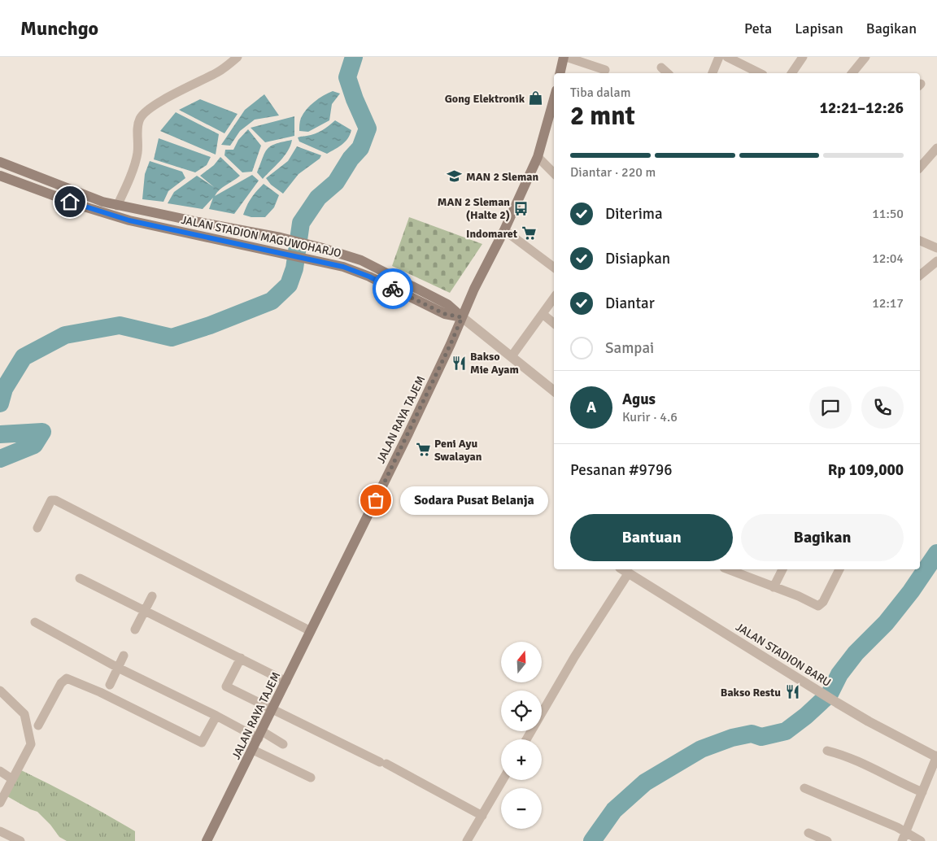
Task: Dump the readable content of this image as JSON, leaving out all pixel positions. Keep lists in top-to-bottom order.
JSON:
{
  "streets": {
    "main road": ["JALAN STADION MAGUWOHARJO", "JALAN RAYA TAJEM"],
    "street": ["JALAN STADION BARU"]
  },
  "crossings": [
    ["JALAN STADION MAGUWOHARJO", "JALAN RAYA TAJEM"]
  ],
  "places": {
    "shop": ["Gong Elektronik"],
    "school or university": ["MAN 2 Sleman"],
    "bus stop": ["MAN 2 Sleman (Halte 2)"],
    "supermarket": ["Indomaret", "Peni Ayu Swalayan"],
    "restaurant": ["Bakso Mie Ayam", "Bakso Restu"],
    "other": ["Sodara Pusat Belanja"]
  },
  "north": "top",
  "page": {
    "header": "Munchgo",
    "nav": ["Peta", "Lapisan", "Bagikan"],
    "heading": ["2 mnt", "Tiba dalam", "12:21–12:26"],
    "panel": [
      "Agus",
      "Kurir · 4.6",
      "Pesanan #9796",
      "Rp 109,000"
    ],
    "bar": "Diantar · 220 m",
    "list": [
      ["Diterima", "11:50"],
      ["Disiapkan", "12:04"],
      ["Diantar", "12:17"],
      "Sampai"
    ],
    "round": "A",
    "bubble": "Sodara Pusat Belanja",
    "buttons": ["Bantuan", "Bagikan"],
    "map_buttons": ["+", "−"]
  }
}
